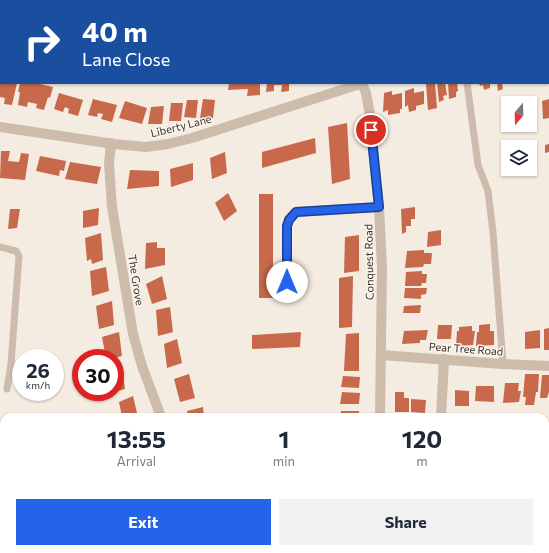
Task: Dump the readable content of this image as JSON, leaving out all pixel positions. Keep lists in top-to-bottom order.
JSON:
{
  "streets": {
    "street": [
      "Liberty Lane",
      "Conquest Road",
      "The Grove",
      "Pear Tree Road"
    ]
  },
  "crossings": [
    ["Liberty Lane", "The Grove"],
    ["Conquest Road", "Pear Tree Road"]
  ],
  "north": "bottom",
  "page": {
    "turn": ["40 m", "Lane Close"],
    "speed": "26 km/h",
    "limit": "30",
    "eta": [
      "13:55",
      "Arrival",
      "1",
      "min",
      "120",
      "m"
    ],
    "buttons": ["Exit", "Share"]
  }
}
